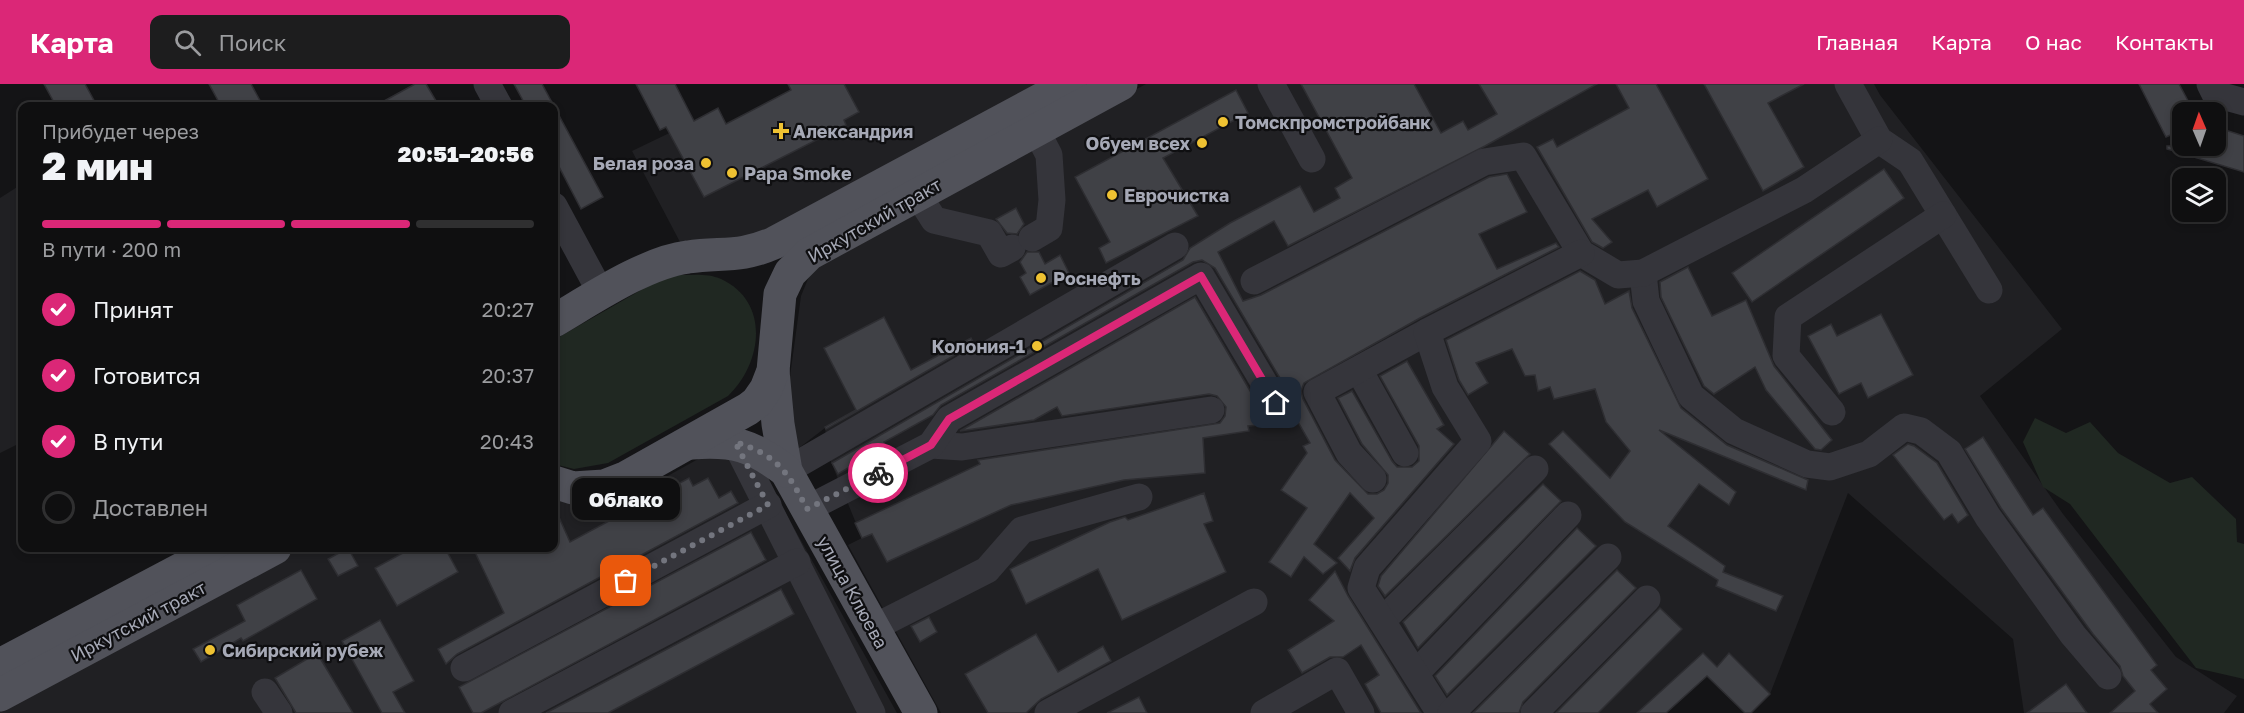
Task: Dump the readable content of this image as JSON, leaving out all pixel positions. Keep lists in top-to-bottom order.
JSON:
{
  "streets": {
    "main road": ["Иркутский тракт", "улица Клюева"]
  },
  "crossings": [
    ["Иркутский тракт", "улица Клюева"]
  ],
  "places": {
    "other": [
      "Томскпромстройбанк",
      "Обуем всех",
      "Белая роза",
      "Papa Smoke",
      "Еврочистка",
      "Роснефть",
      "Колония-1",
      "Облако",
      "Сибирский рубеж"
    ],
    "health": ["Александрия"]
  },
  "north": "top",
  "page": {
    "header": "Карта",
    "search": "Поиск",
    "nav": [
      "Главная",
      "Карта",
      "О нас",
      "Контакты"
    ],
    "heading": ["2 мин", "Прибудет через", "20:51–20:56"],
    "bar": "В пути · 200 m",
    "list": [
      ["Принят", "20:27"],
      ["Готовится", "20:37"],
      ["В пути", "20:43"],
      "Доставлен"
    ],
    "bubble": "Облако"
  }
}
